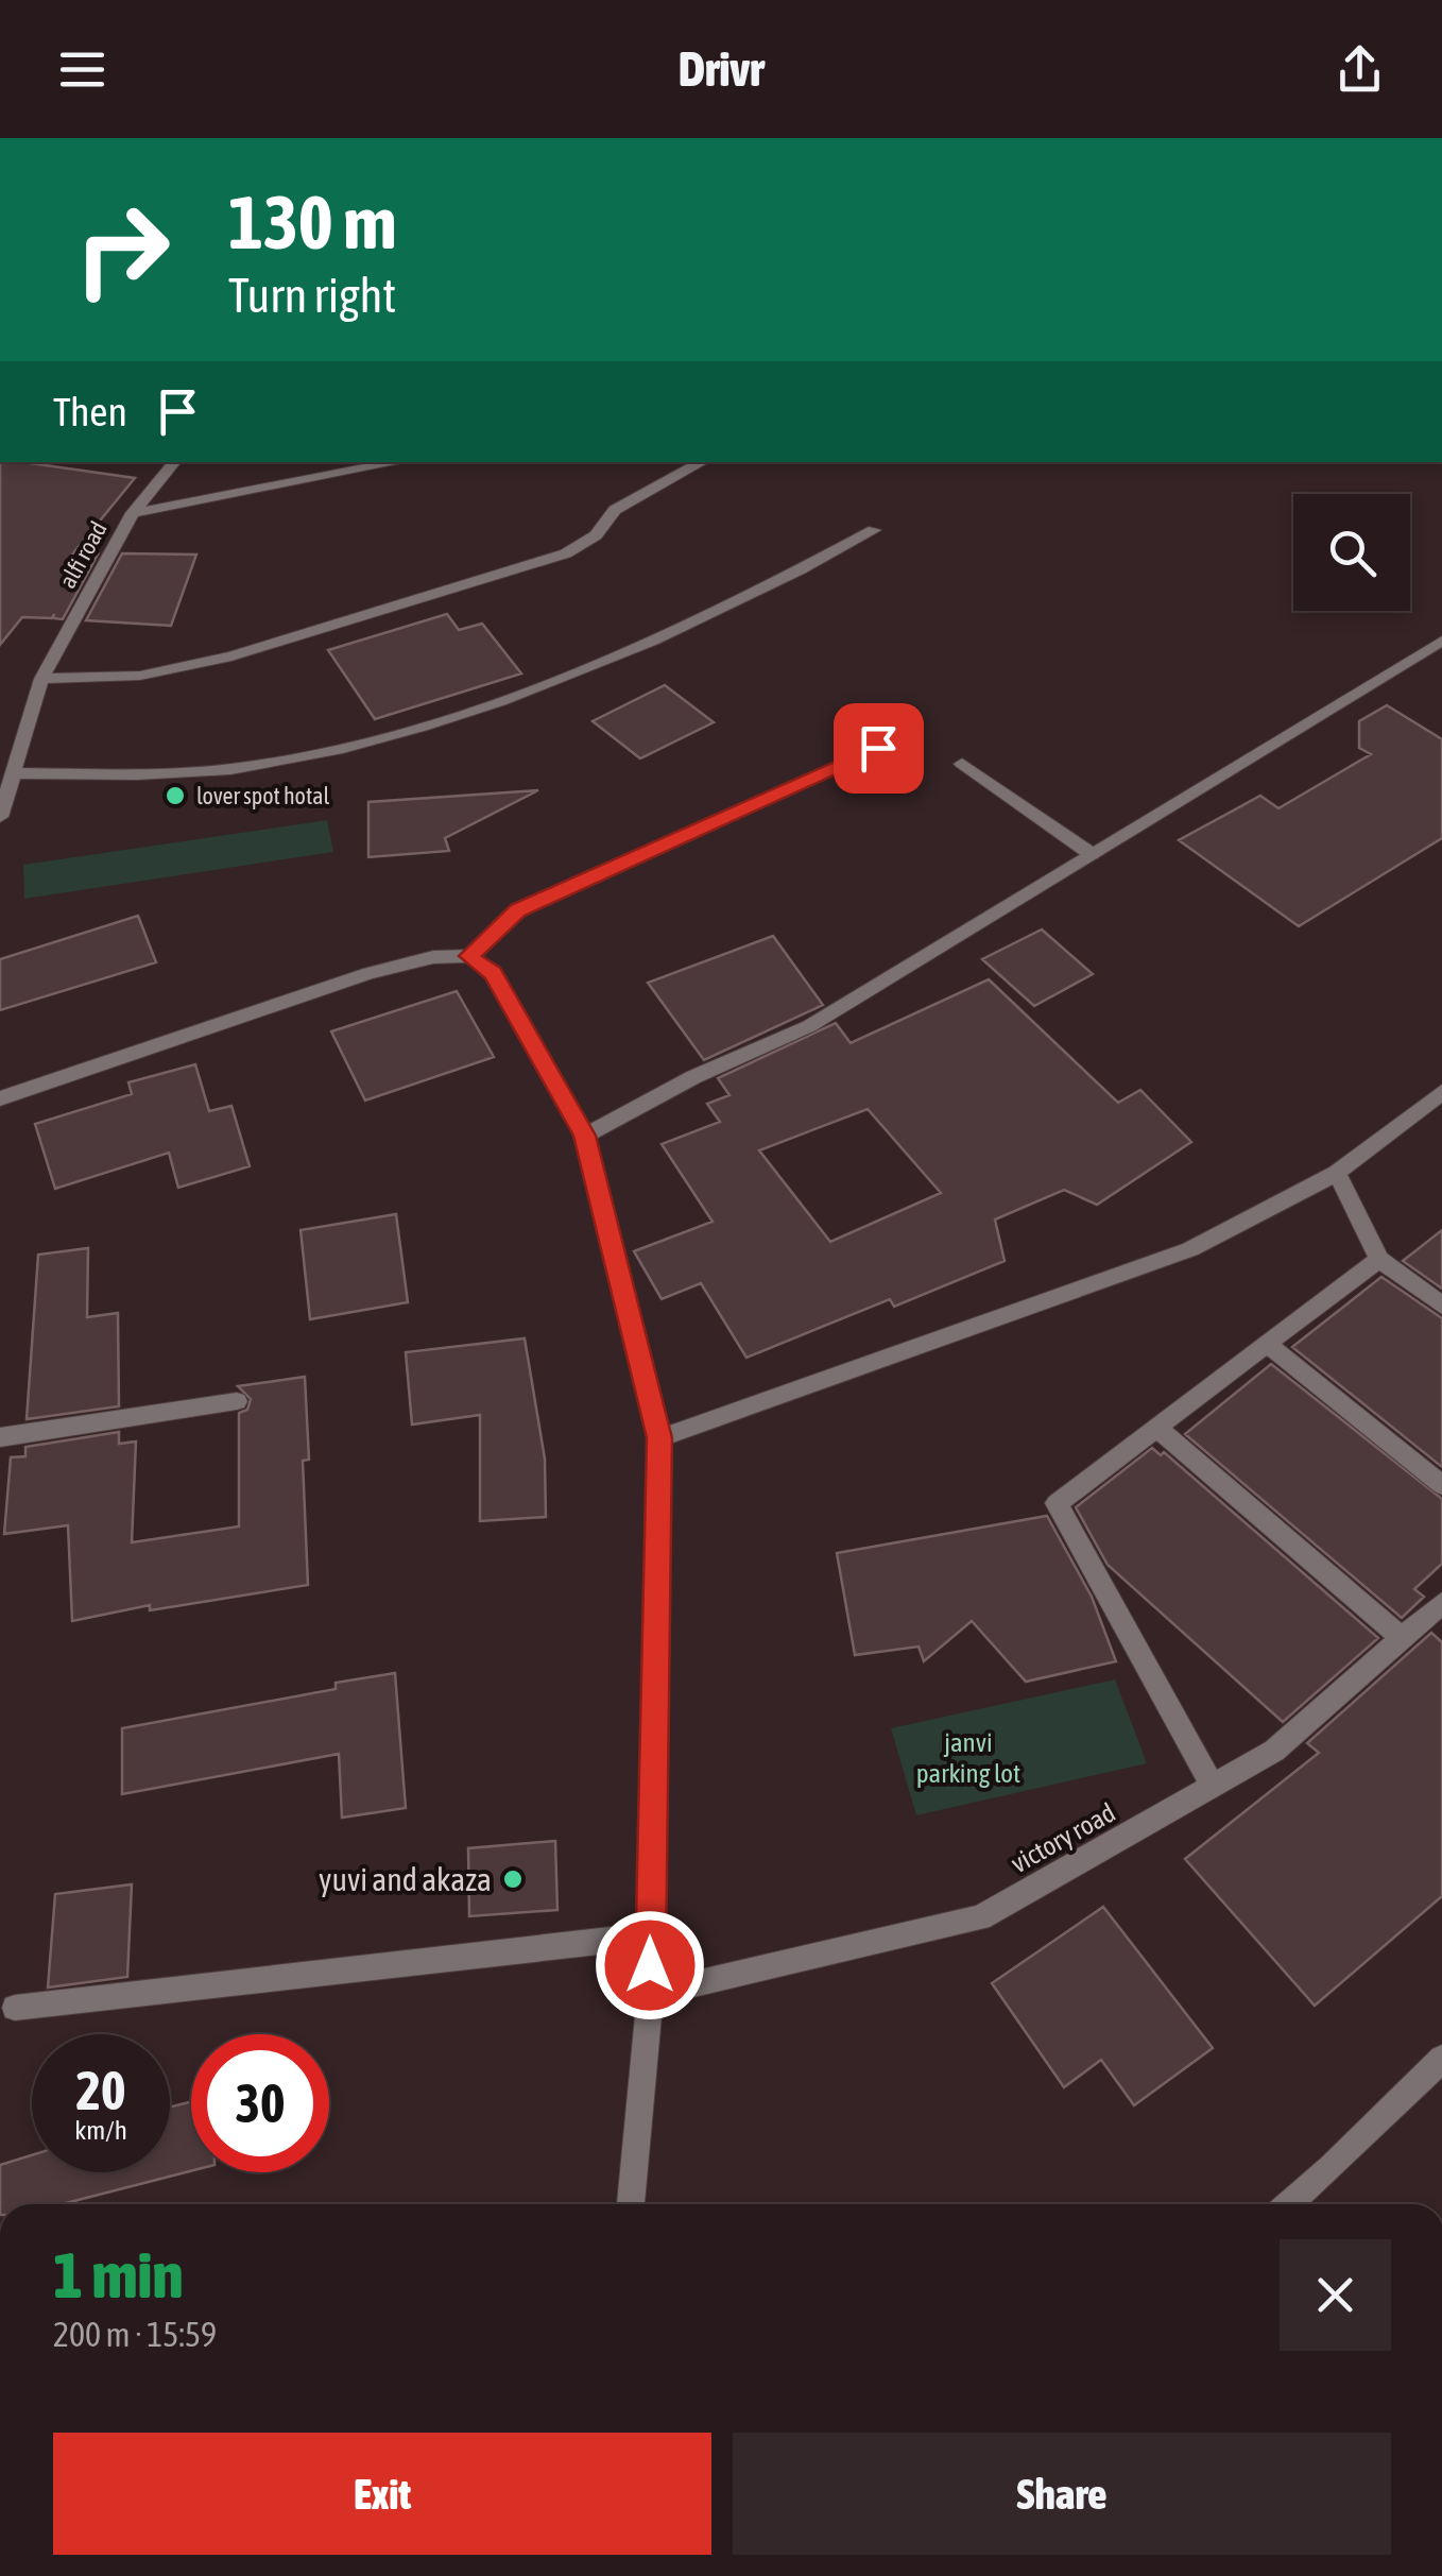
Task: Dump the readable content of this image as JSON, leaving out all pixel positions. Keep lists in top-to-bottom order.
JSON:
{
  "streets": {
    "street": ["alfi road", "victory road"]
  },
  "parks": ["janvi parking lot"],
  "places": ["lover spot hotal", "yuvi and akaza"],
  "page": {
    "header": "Drivr",
    "turn": ["130 m", "Turn right"],
    "then": "Then",
    "speed": "20 km/h",
    "limit": "30",
    "heading": ["1 min", "200 m · 15:59"],
    "buttons": ["Exit", "Share"]
  }
}
